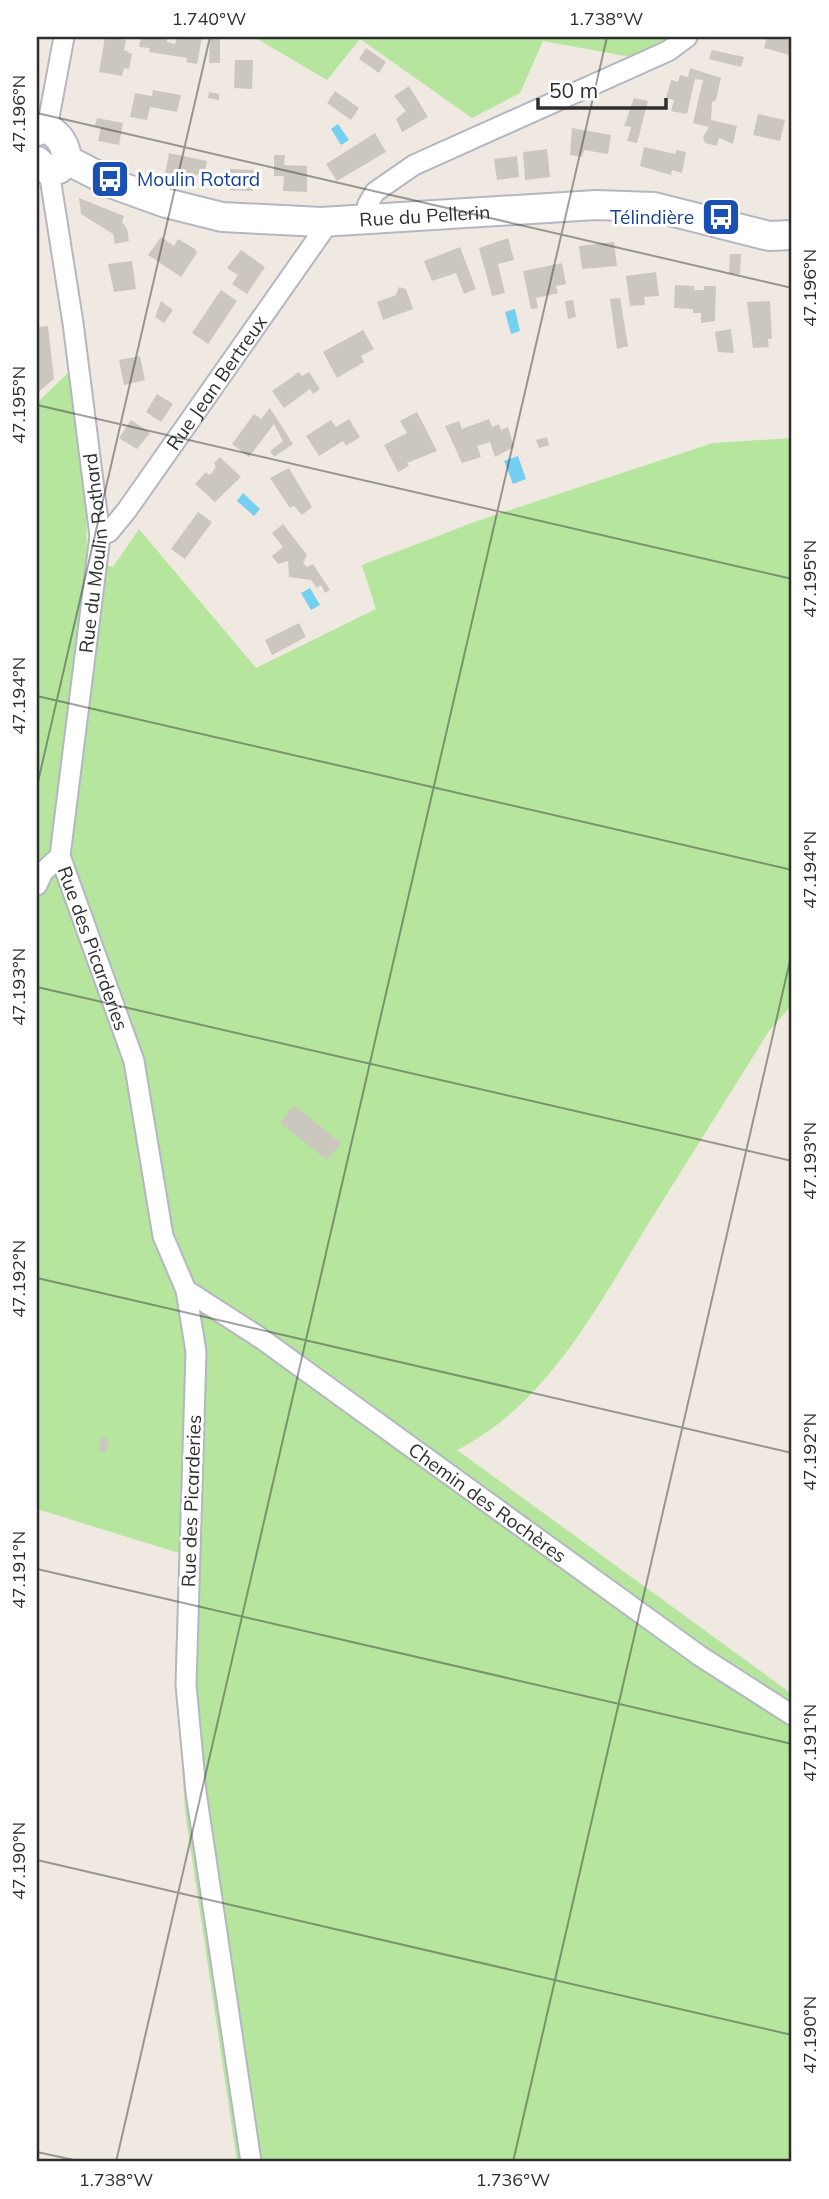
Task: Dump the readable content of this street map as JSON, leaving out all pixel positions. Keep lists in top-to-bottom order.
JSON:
{
  "streets": {
    "main road": ["Rue du Pellerin"],
    "street": [
      "Rue Jean Bertreux",
      "Rue du Moulin Rothard",
      "Rue des Picarderies",
      "Chemin des Rochères"
    ]
  },
  "crossings": [
    ["Rue du Pellerin", "Rue Jean Bertreux"],
    ["Rue du Pellerin", "Rue du Moulin Rothard"],
    ["Rue Jean Bertreux", "Rue du Moulin Rothard"],
    ["Rue du Moulin Rothard", "Rue des Picarderies"],
    ["Rue des Picarderies", "Chemin des Rochères"]
  ],
  "places": {
    "bus stop": ["Moulin Rotard", "Télindière"]
  },
  "scale_bar": "50 m",
  "coordinates": [
    "1.740°W",
    "1.738°W",
    "47.196°N",
    "47.195°N",
    "47.194°N",
    "47.193°N",
    "47.192°N",
    "47.191°N",
    "47.190°N",
    "1.736°W"
  ]
}
